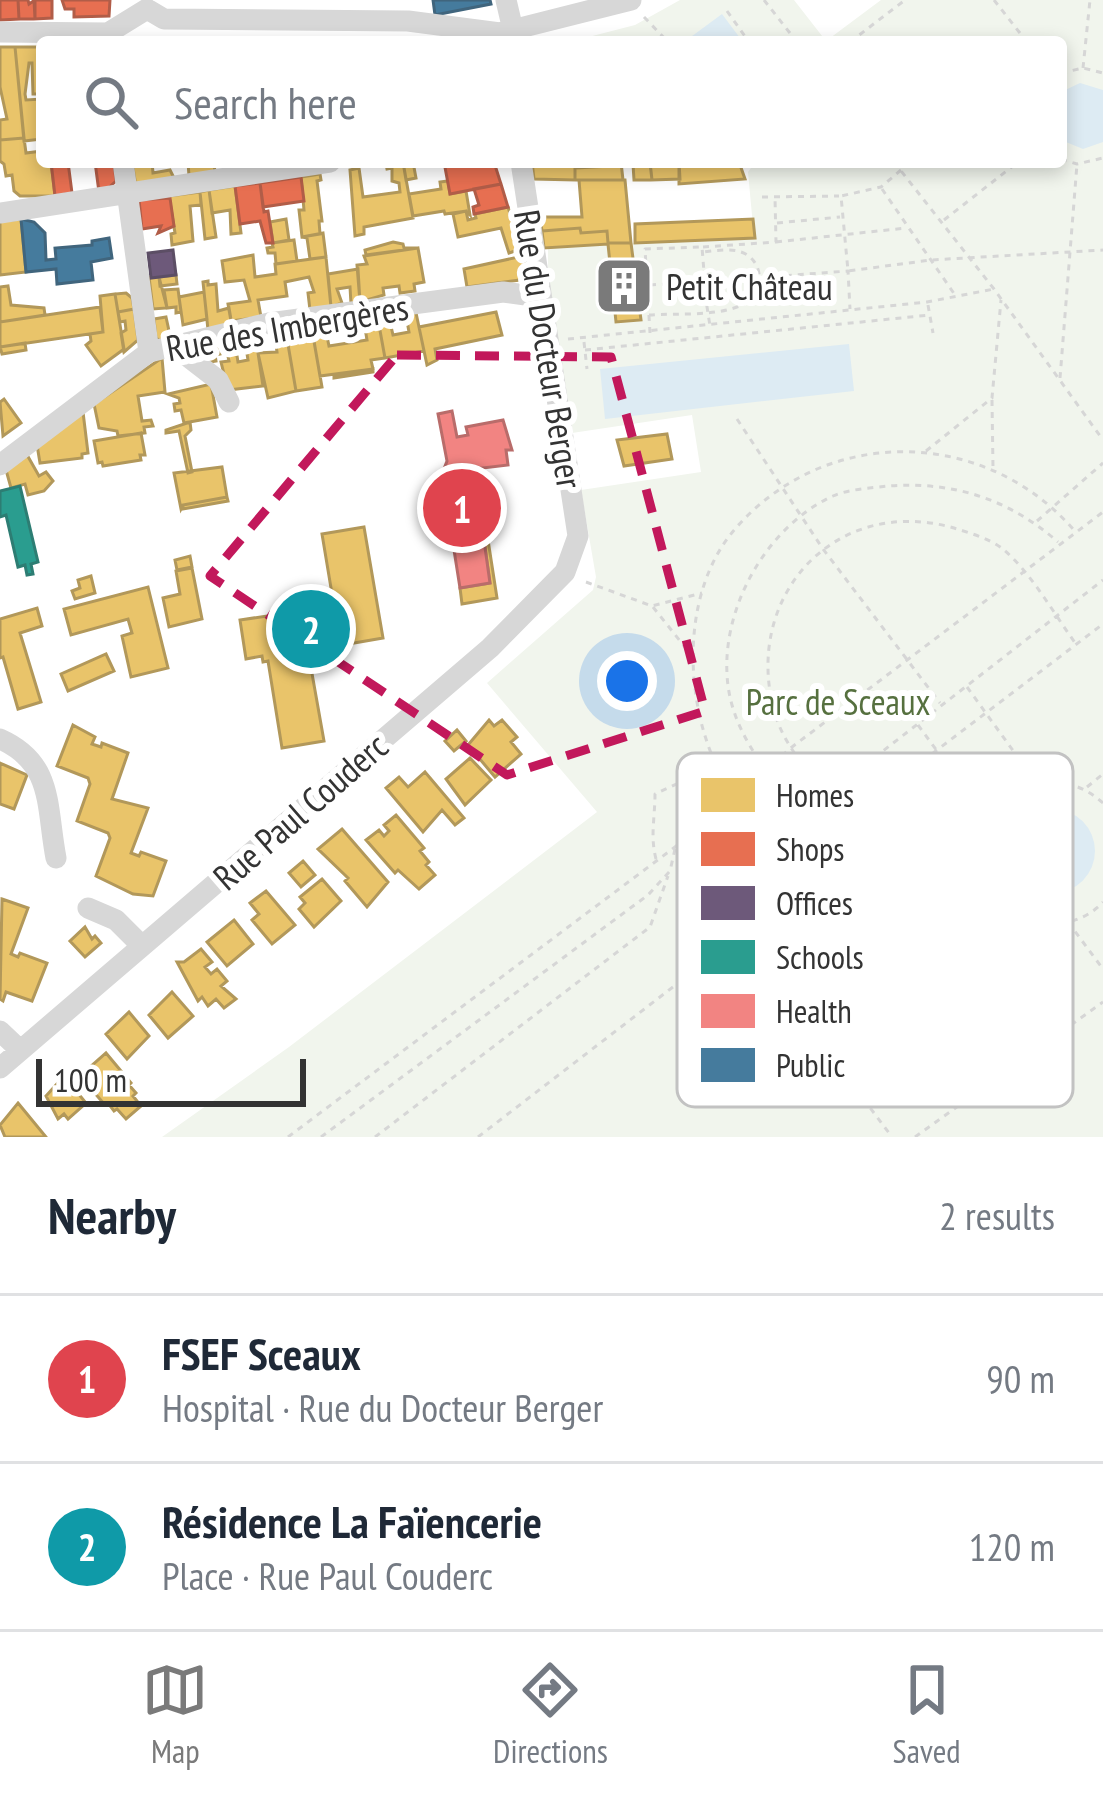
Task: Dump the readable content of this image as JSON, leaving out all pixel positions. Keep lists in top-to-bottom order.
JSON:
{
  "streets": {
    "street": ["Rue des Imbergères", "Rue du Docteur Berger", "Rue Paul Couderc"]
  },
  "crossings": [
    ["Rue des Imbergères", "Rue du Docteur Berger"],
    ["Rue du Docteur Berger", "Rue Paul Couderc"]
  ],
  "parks": ["Parc de Sceaux"],
  "places": {
    "building": ["Petit Château"]
  },
  "legend": [
    "Homes",
    "Shops",
    "Offices",
    "Schools",
    "Health",
    "Public"
  ],
  "scale_bar": "100 m",
  "page": {
    "search": "Search here",
    "pins": ["1", "2"],
    "scale": "100 m",
    "heading": ["Nearby", "2 results"],
    "list": [
      {
        "mark": "1",
        "name": "FSEF Sceaux",
        "note": "Hospital · Rue du Docteur Berger",
        "value": "90 m"
      },
      {
        "mark": "2",
        "name": "Résidence La Faïencerie",
        "note": "Place · Rue Paul Couderc",
        "value": "120 m"
      }
    ],
    "nav": ["Map", "Directions", "Saved"]
  }
}
